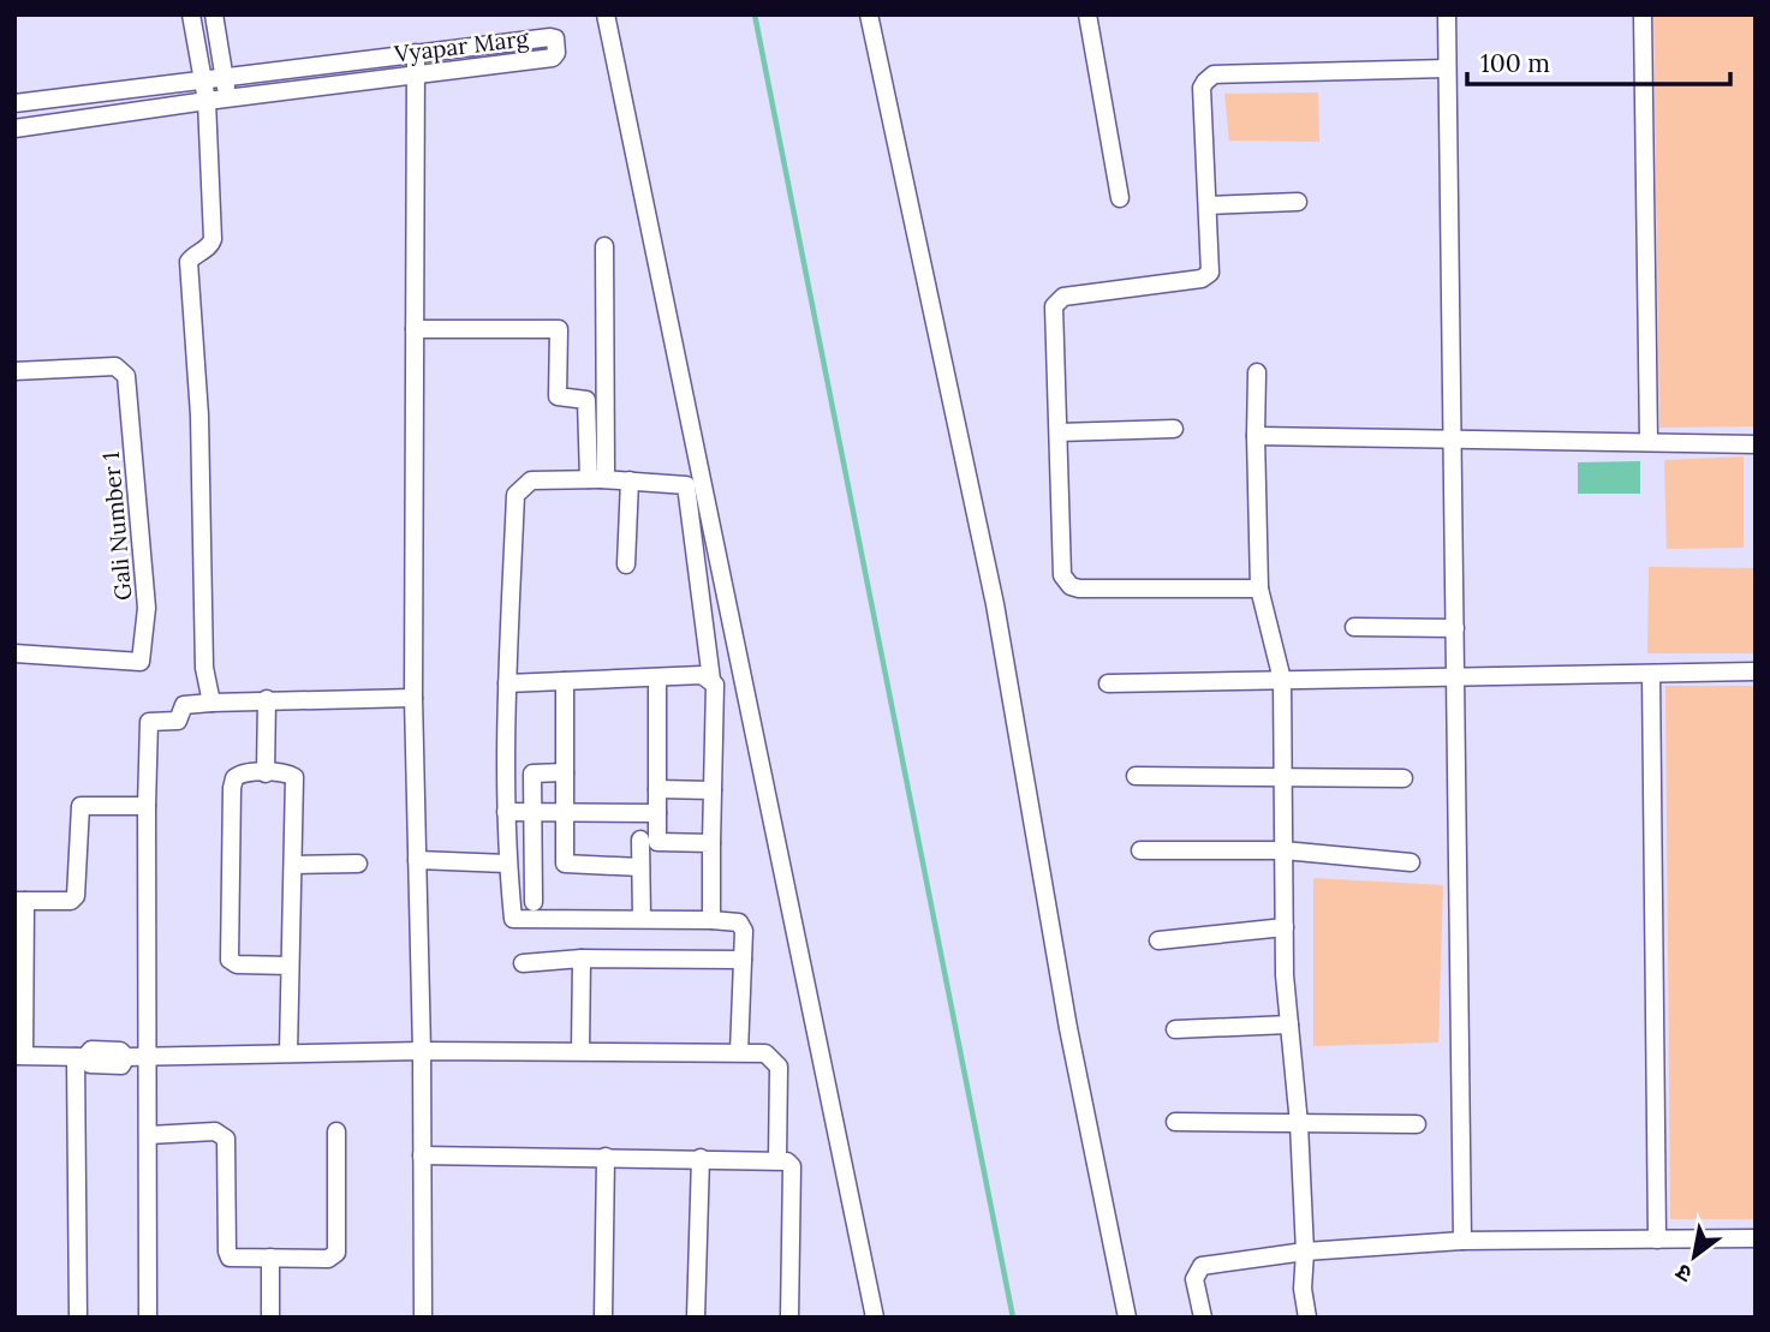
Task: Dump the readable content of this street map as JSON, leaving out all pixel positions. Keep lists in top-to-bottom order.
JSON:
{
  "streets": {
    "street": ["Vyapar Marg", "Gali Number 1"]
  },
  "scale_bar": "100 m",
  "north": "bottom left"
}
